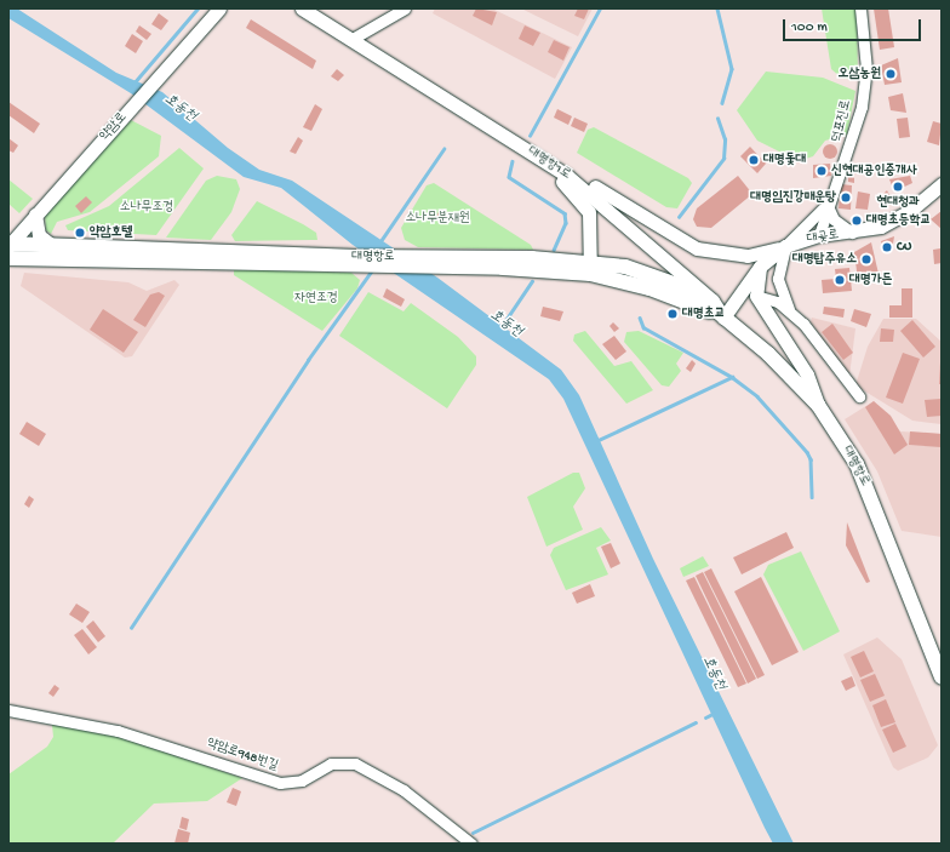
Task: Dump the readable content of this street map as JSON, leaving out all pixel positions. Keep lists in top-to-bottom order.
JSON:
{
  "streets": {
    "main road": ["대명항로"],
    "street": [
      "덕포진로",
      "약암로",
      "대명항1로",
      "대곶로",
      "약암로948번길"
    ]
  },
  "crossings": [
    ["덕포진로", "대곶로"],
    ["약암로", "대명항로"],
    ["대명항1로", "대곶로"],
    ["대명항1로", "대명항로"],
    ["대곶로", "대명항로"]
  ],
  "water": ["호동천"],
  "parks": ["소나무조경", "소나무분재원", "자연조경"],
  "places": [
    "오삼농원",
    "대명돛대",
    "신현대공인중개사",
    "현대청과",
    "대명임진강매운탕",
    "대명초등학교",
    "약암호텔",
    "CU",
    "대명탑주유소",
    "대명가든",
    "대명초교"
  ],
  "scale_bar": "100 m"
}
